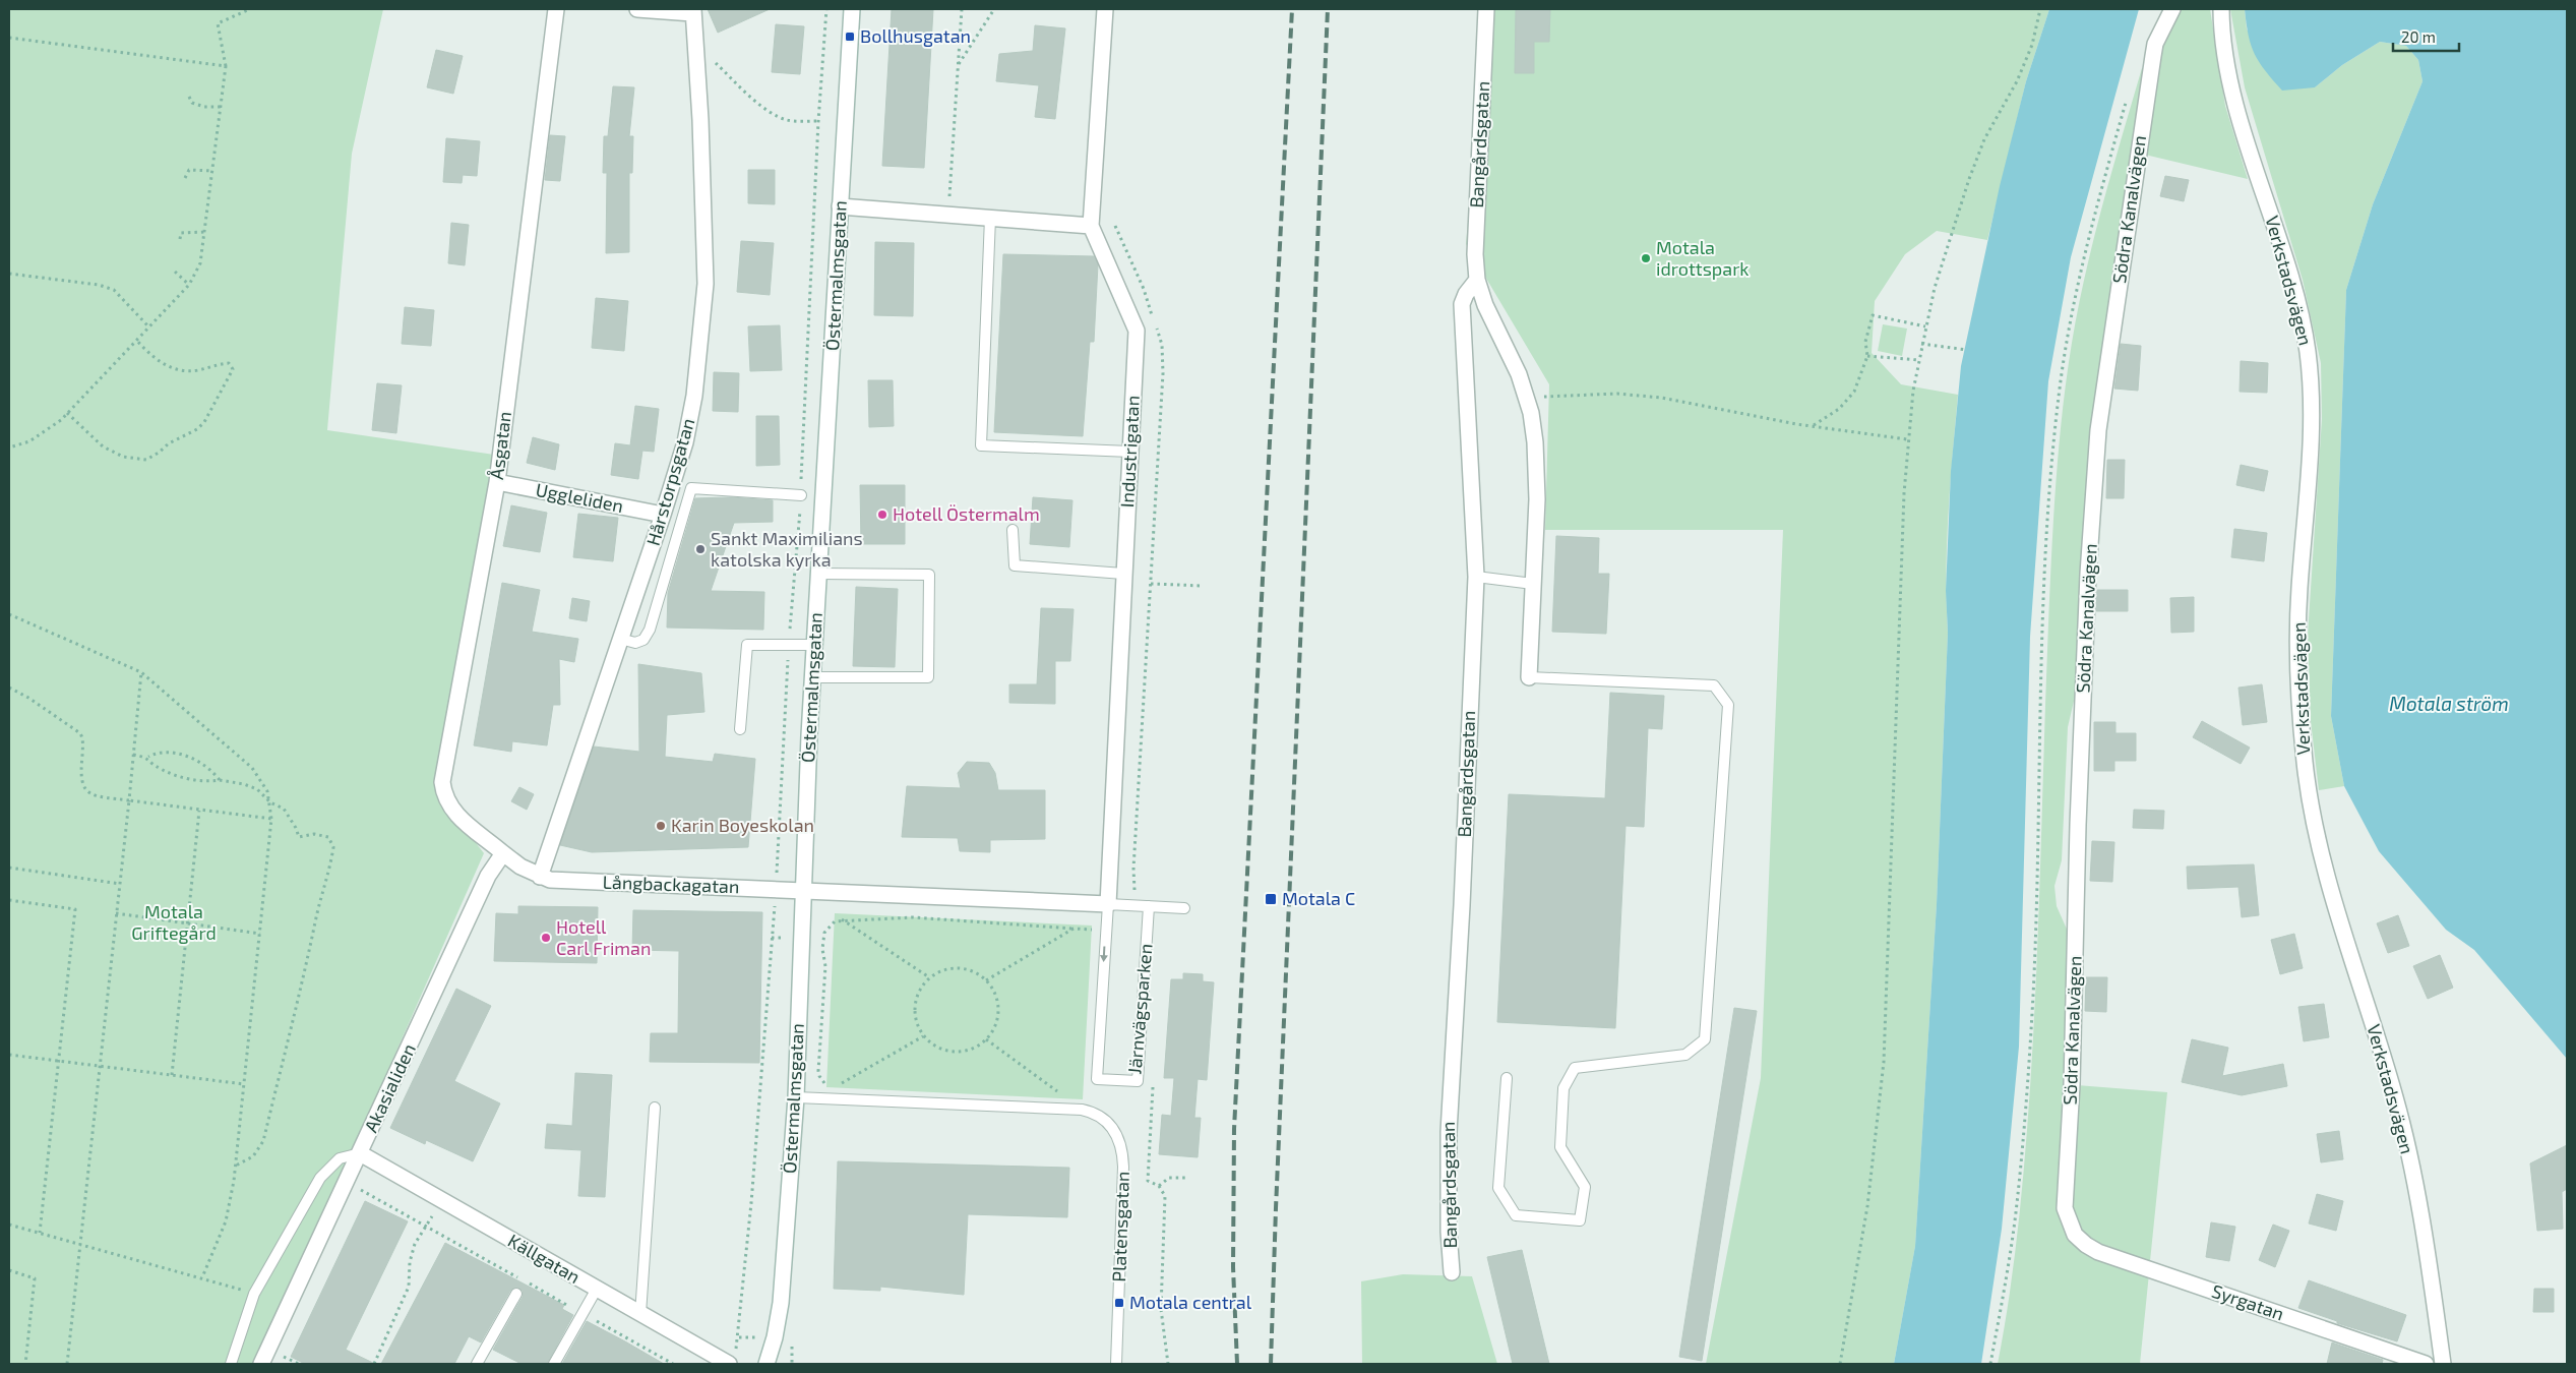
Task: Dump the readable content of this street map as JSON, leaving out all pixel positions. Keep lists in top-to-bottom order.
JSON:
{
  "streets": {
    "street": [
      "Bangårdsgatan",
      "Södra Kanalvägen",
      "Östermalmsgatan",
      "Verkstadsvägen",
      "Åsgatan",
      "Industrigatan",
      "Hårstorpsgatan",
      "Uggleliden",
      "Långbackagatan",
      "Akasialiden",
      "Källgatan",
      "Syrgatan"
    ],
    "lane": ["Järnvägsparken", "Platensgatan"]
  },
  "crossings": [
    ["Södra Kanalvägen", "Syrgatan"],
    ["Östermalmsgatan", "Långbackagatan"],
    ["Östermalmsgatan", "Platensgatan"],
    ["Åsgatan", "Uggleliden"],
    ["Åsgatan", "Akasialiden"],
    ["Industrigatan", "Järnvägsparken"],
    ["Hårstorpsgatan", "Uggleliden"],
    ["Hårstorpsgatan", "Långbackagatan"],
    ["Akasialiden", "Källgatan"]
  ],
  "water": ["Motala ström"],
  "parks": ["Motala Griftegård"],
  "places": {
    "transit": ["Bollhusgatan", "Motala C", "Motala central"],
    "other": [
      "Motala idrottspark",
      "Hotell Östermalm",
      "Sankt Maximilians katolska kyrka",
      "Karin Boyeskolan",
      "Hotell Carl Friman"
    ]
  },
  "scale_bar": "20 m"
}
